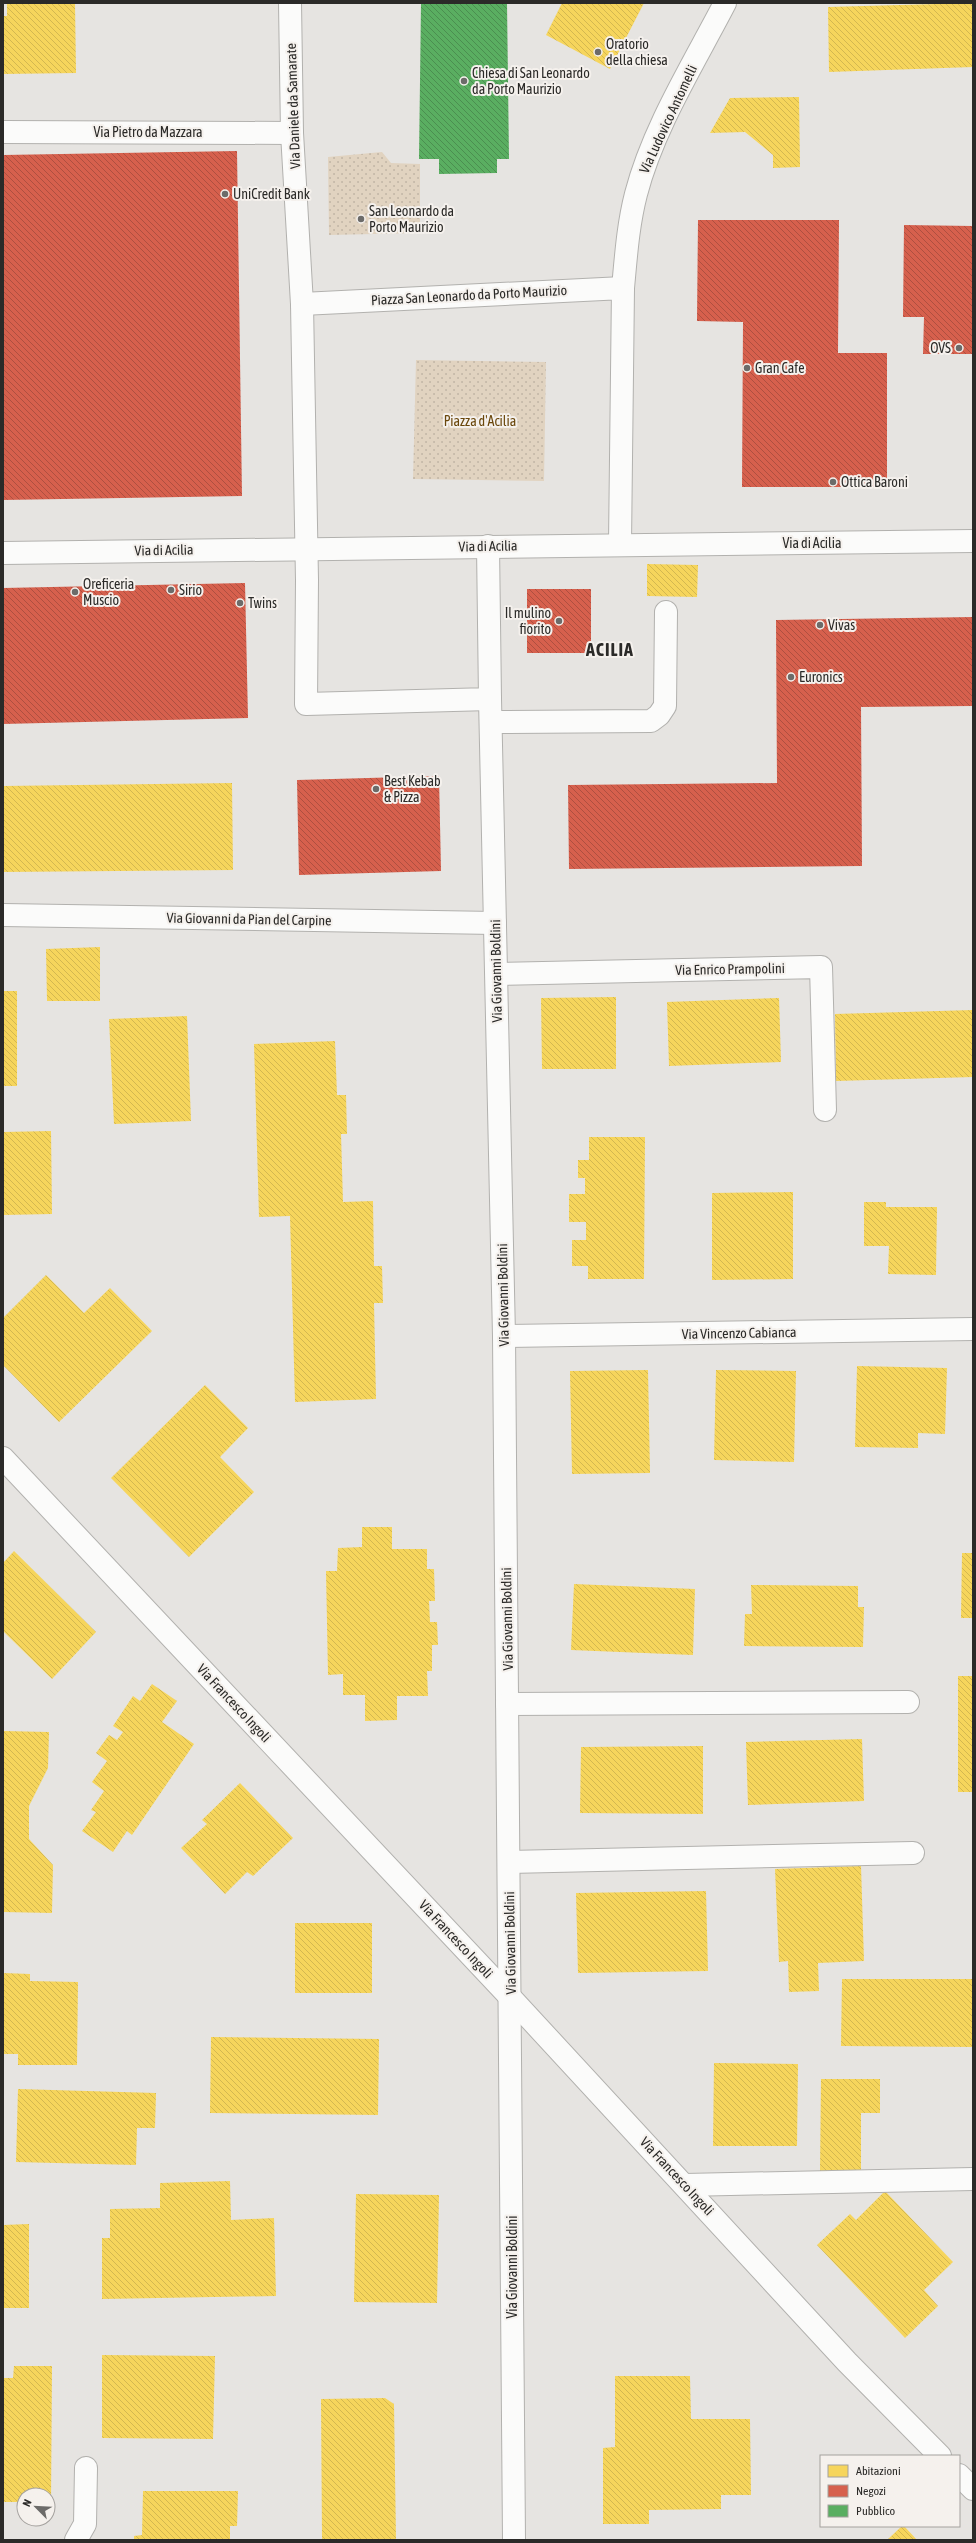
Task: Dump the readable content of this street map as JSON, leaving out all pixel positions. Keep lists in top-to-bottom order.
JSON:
{
  "streets": {
    "street": [
      "Via Daniele da Samarate",
      "Via Ludovico Antomelli",
      "Via Pietro da Mazzara",
      "Piazza San Leonardo da Porto Maurizio",
      "Via di Acilia",
      "Via Giovanni da Pian del Carpine",
      "Via Enrico Prampolini",
      "Via Giovanni Boldini",
      "Via Vincenzo Cabianca",
      "Via Francesco Ingoli"
    ]
  },
  "crossings": [
    ["Via Daniele da Samarate", "Via Pietro da Mazzara"],
    ["Via Daniele da Samarate", "Piazza San Leonardo da Porto Maurizio"],
    ["Via Ludovico Antomelli", "Piazza San Leonardo da Porto Maurizio"],
    ["Via di Acilia", "Via Giovanni Boldini"],
    ["Via Giovanni da Pian del Carpine", "Via Giovanni Boldini"],
    ["Via Enrico Prampolini", "Via Giovanni Boldini"],
    ["Via Giovanni Boldini", "Via Vincenzo Cabianca"],
    ["Via Giovanni Boldini", "Via Francesco Ingoli"]
  ],
  "districts": ["ACILIA"],
  "parks": ["Piazza d'Acilia"],
  "places": [
    "Oratorio della chiesa",
    "Chiesa di San Leonardo da Porto Maurizio",
    "UniCredit Bank",
    "San Leonardo da Porto Maurizio",
    "OVS",
    "Gran Cafe",
    "Ottica Baroni",
    "Sirio",
    "Oreficeria Muscio",
    "Twins",
    "Il mulino fiorito",
    "Vivas",
    "Euronics",
    "Best Kebab & Pizza"
  ],
  "legend": ["Abitazioni", "Negozi", "Pubblico"],
  "north": "top left"
}
